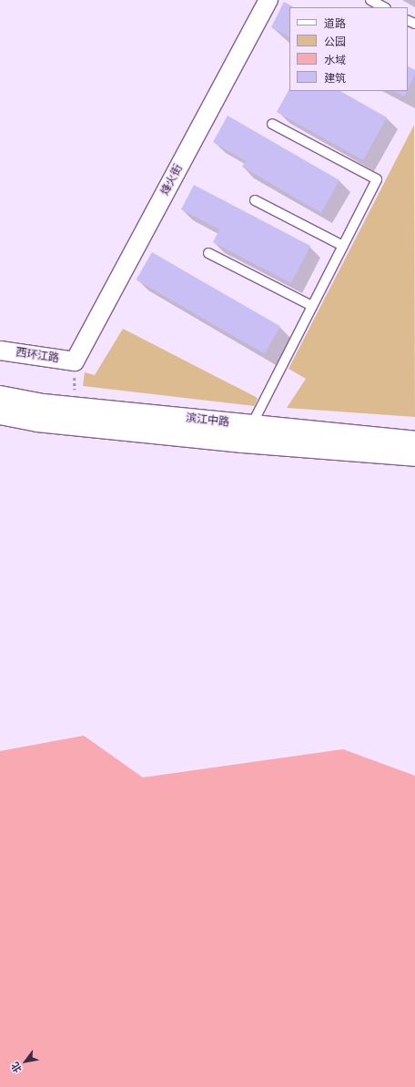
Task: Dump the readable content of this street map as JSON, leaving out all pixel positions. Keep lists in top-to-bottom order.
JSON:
{
  "streets": {
    "main road": ["滨江中路"],
    "street": ["烽火街", "西环江路"]
  },
  "crossings": [
    ["烽火街", "西环江路"]
  ],
  "legend": [
    "道路",
    "公园",
    "水域",
    "建筑"
  ],
  "north": "bottom left"
}
